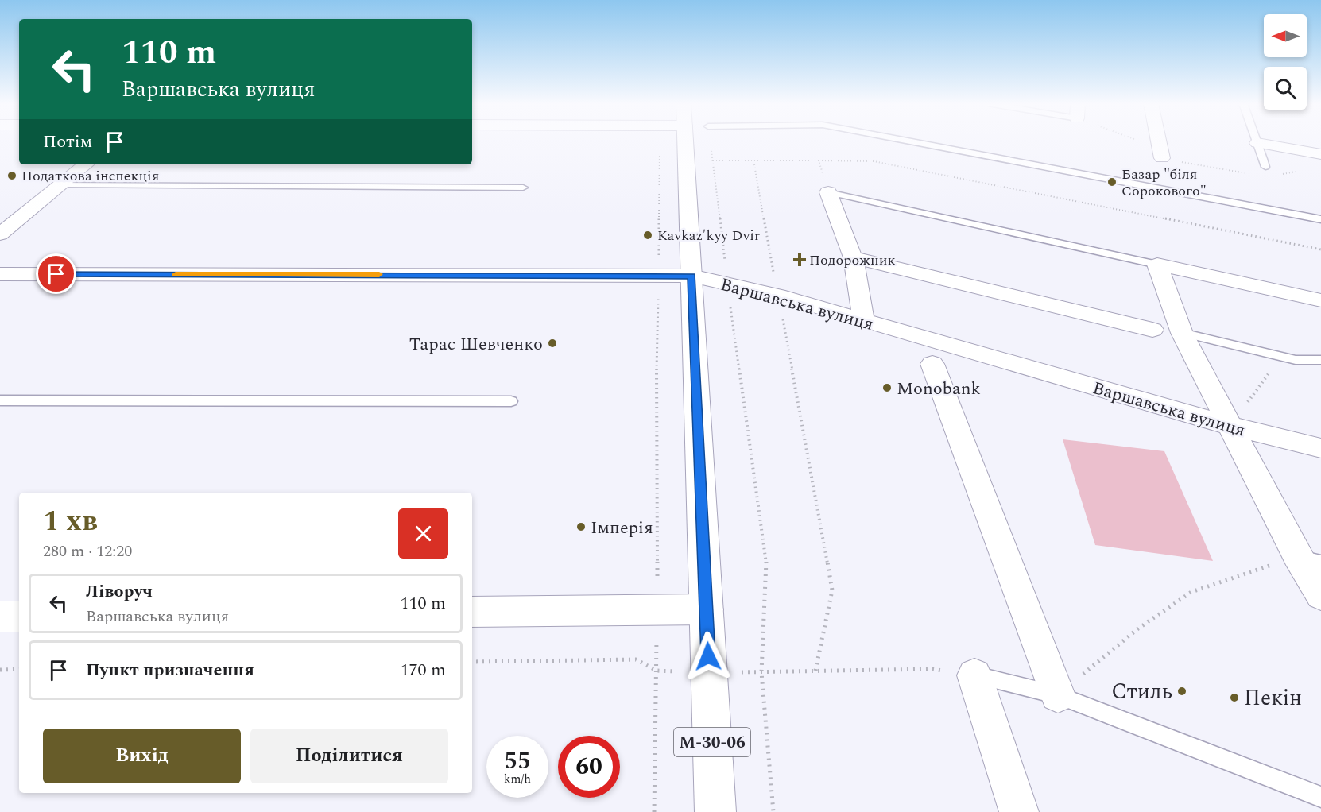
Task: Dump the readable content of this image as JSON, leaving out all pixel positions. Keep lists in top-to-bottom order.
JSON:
{
  "streets": {
    "main road": ["М-30-06"],
    "street": ["Варшавська вулиця"]
  },
  "crossings": [
    ["Варшавська вулиця", "М-30-06"]
  ],
  "places": {
    "other": [
      "Податкова інспекція",
      "Базар \"біля Сорокового\"",
      "Kavkazʹkyy Dvir",
      "Тарас Шевченко",
      "Monobank",
      "Імперія",
      "Стиль",
      "Пекін"
    ],
    "health": ["Подорожник"]
  },
  "north": "left",
  "page": {
    "turn": ["110 m", "Варшавська вулиця"],
    "then": "Потім",
    "heading": ["1 хв", "280 m · 12:20"],
    "list": [
      {
        "name": "Ліворуч",
        "note": "Варшавська вулиця",
        "value": "110 m"
      },
      {
        "name": "Пункт призначення",
        "value": "170 m"
      }
    ],
    "buttons": ["Вихід", "Поділитися"],
    "speed": "55 km/h",
    "limit": "60"
  }
}
